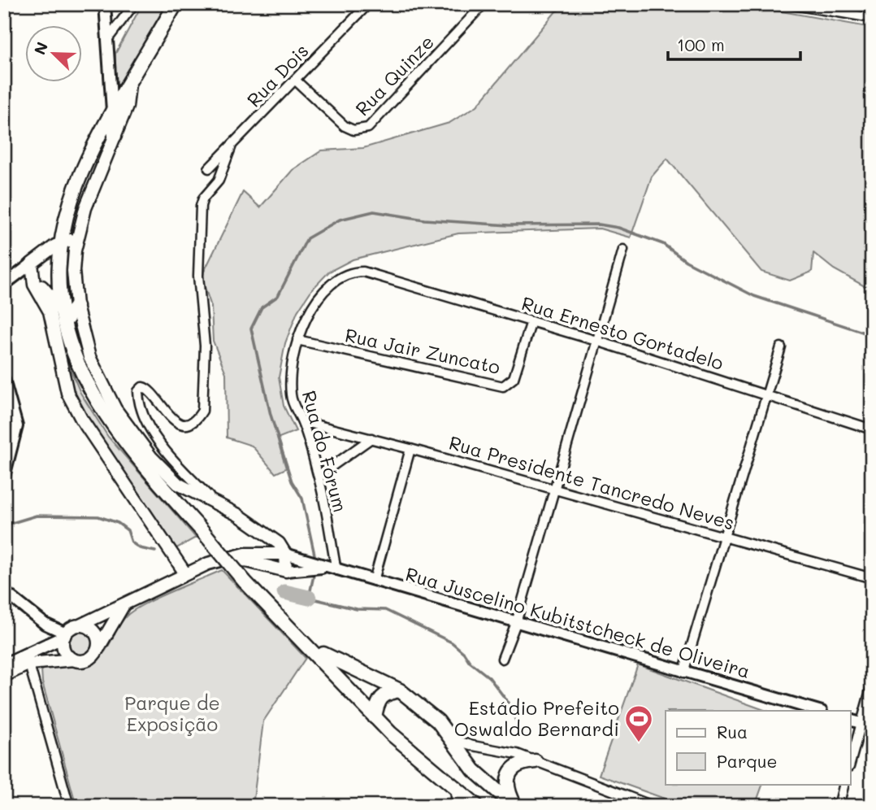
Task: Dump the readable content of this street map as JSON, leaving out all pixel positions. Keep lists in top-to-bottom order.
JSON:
{
  "streets": {
    "street": [
      "Rua Dois",
      "Rua Quinze",
      "Rua Ernesto Gortadelo",
      "Rua Jair Zuncato",
      "Rua do Fórum",
      "Rua Presidente Tancredo Neves",
      "Rua Juscelino Kubitstcheck de Oliveira"
    ]
  },
  "crossings": [
    ["Rua Dois", "Rua Quinze"],
    ["Rua Ernesto Gortadelo", "Rua Jair Zuncato"],
    ["Rua Ernesto Gortadelo", "Rua do Fórum"],
    ["Rua Jair Zuncato", "Rua do Fórum"],
    ["Rua do Fórum", "Rua Presidente Tancredo Neves"],
    ["Rua do Fórum", "Rua Juscelino Kubitstcheck de Oliveira"]
  ],
  "parks": ["Parque de Exposição"],
  "places": {
    "sports": ["Estádio Prefeito Oswaldo Bernardi"]
  },
  "legend": ["Rua", "Parque"],
  "scale_bar": "100 m",
  "north": "top left"
}
